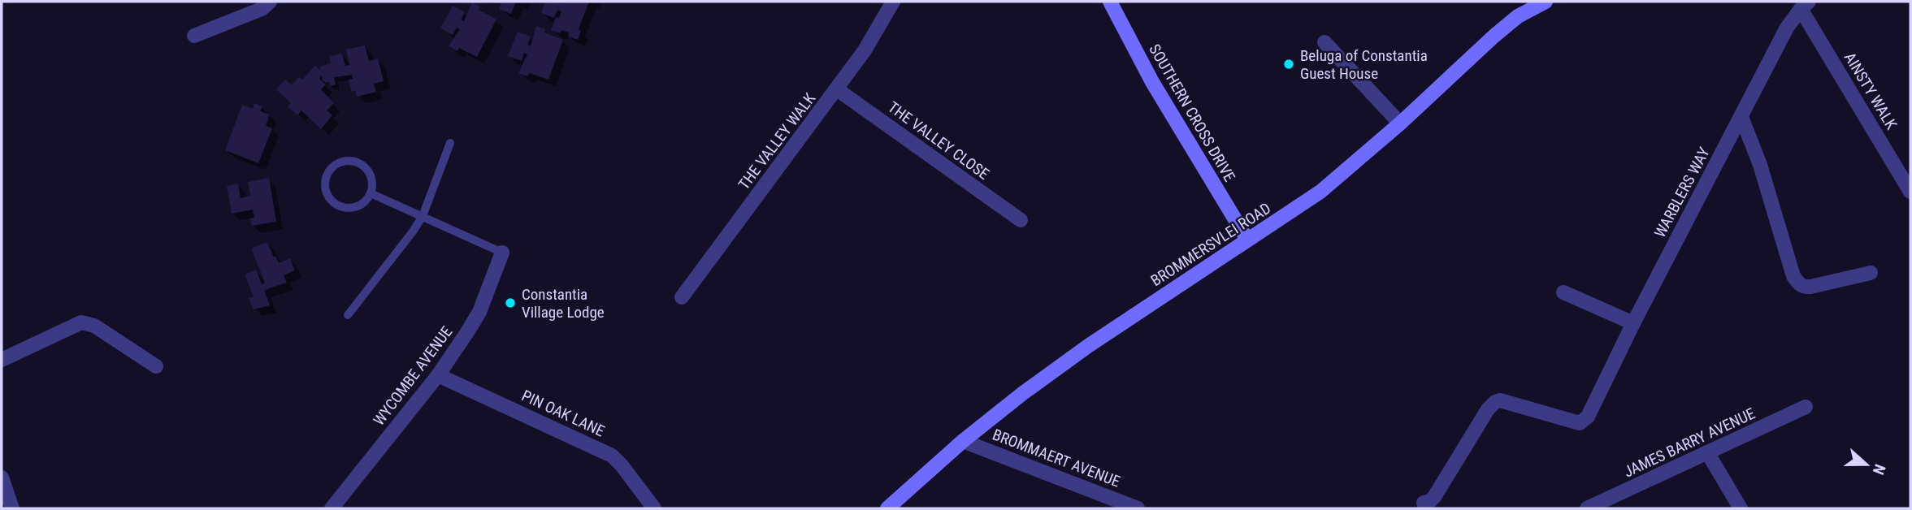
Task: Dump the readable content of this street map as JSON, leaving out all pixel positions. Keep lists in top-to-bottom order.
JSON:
{
  "streets": {
    "street": [
      "AINSTY WALK",
      "SOUTHERN CROSS DRIVE",
      "THE VALLEY CLOSE",
      "THE VALLEY WALK",
      "WARBLERS WAY",
      "BROMMERSVLEI ROAD",
      "WYCOMBE AVENUE",
      "PIN OAK LANE",
      "JAMES BARRY AVENUE",
      "BROMMAERT AVENUE"
    ]
  },
  "crossings": [
    ["AINSTY WALK", "WARBLERS WAY"],
    ["SOUTHERN CROSS DRIVE", "BROMMERSVLEI ROAD"],
    ["THE VALLEY CLOSE", "THE VALLEY WALK"],
    ["BROMMERSVLEI ROAD", "BROMMAERT AVENUE"],
    ["WYCOMBE AVENUE", "PIN OAK LANE"]
  ],
  "places": ["Beluga of Constantia Guest House", "Constantia Village Lodge"],
  "north": "right"
}
